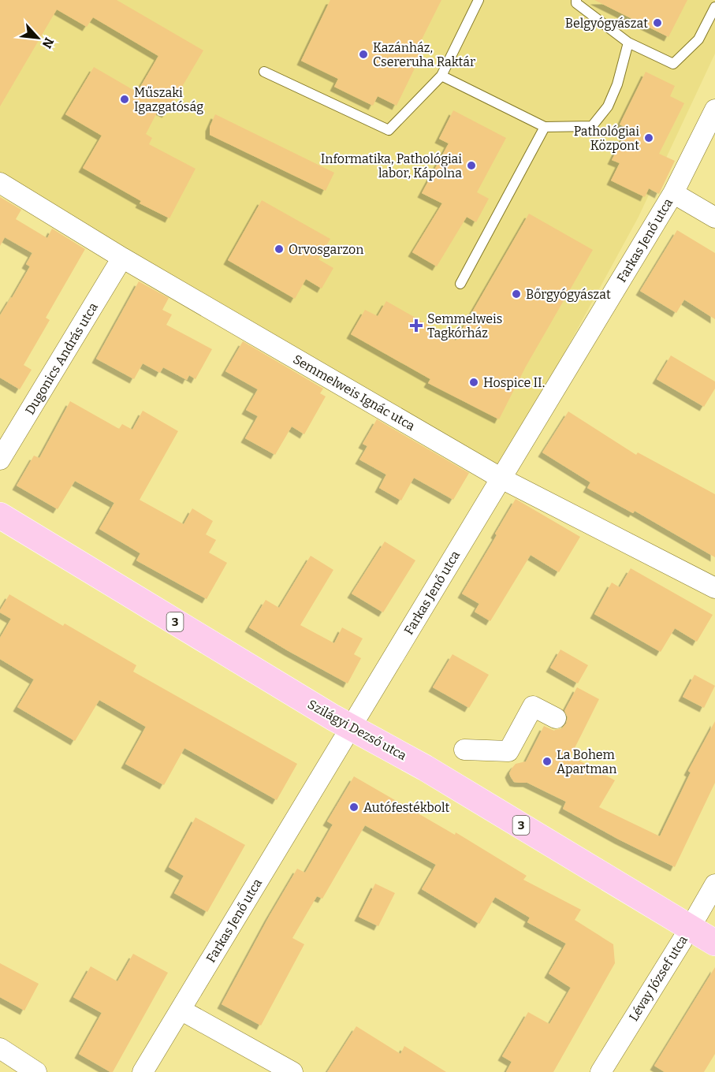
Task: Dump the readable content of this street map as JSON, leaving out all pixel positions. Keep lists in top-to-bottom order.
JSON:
{
  "streets": {
    "main road": ["3", "Szilágyi Dezső utca"],
    "street": [
      "Farkas Jenő utca",
      "Dugonics András utca",
      "Semmelweis Ignác utca",
      "Lévay József utca"
    ]
  },
  "crossings": [
    ["Farkas Jenő utca", "Semmelweis Ignác utca"],
    ["Farkas Jenő utca", "Szilágyi Dezső utca"],
    ["Dugonics András utca", "Semmelweis Ignác utca"],
    ["Szilágyi Dezső utca", "Lévay József utca"]
  ],
  "places": {
    "other": [
      "Belgyógyászat",
      "Kazánház, Csereruha Raktár",
      "Műszaki Igazgatóság",
      "Pathológiai Központ",
      "Informatika, Pathológiai labor, Kápolna",
      "Orvosgarzon",
      "Bőrgyógyászat",
      "Hospice II.",
      "La Bohem Apartman",
      "Autófestékbolt"
    ],
    "health": ["Semmelweis Tagkórház"]
  },
  "north": "bottom right"
}
